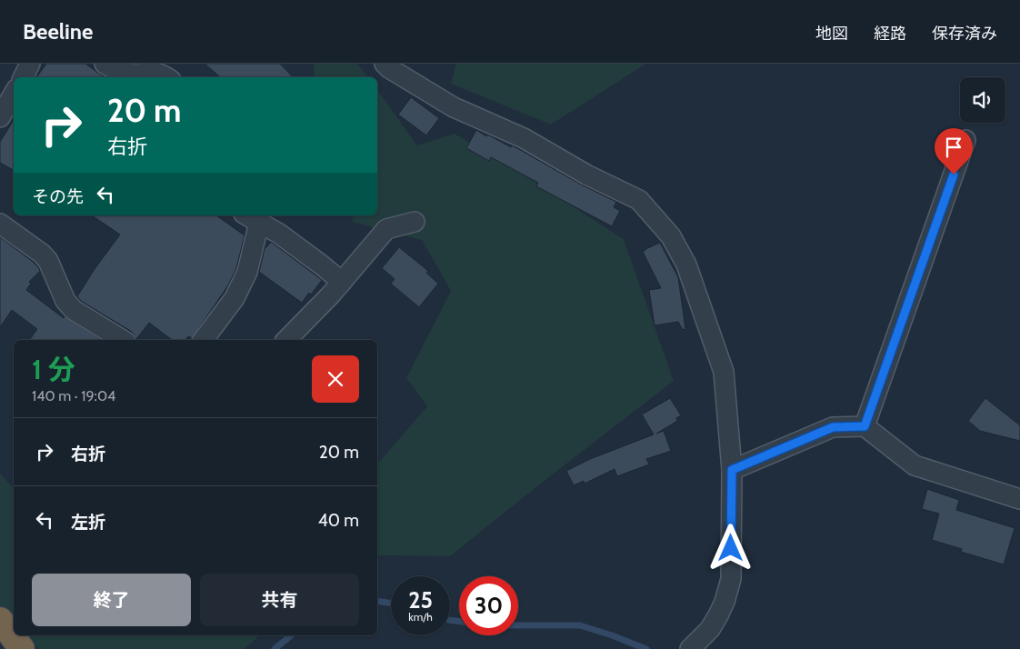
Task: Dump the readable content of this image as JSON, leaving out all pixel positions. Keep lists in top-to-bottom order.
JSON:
{
  "page": {
    "header": "Beeline",
    "nav": ["地図", "経路", "保存済み"],
    "turn": ["20 m", "右折"],
    "then": "その先",
    "heading": ["1 分", "140 m · 19:04"],
    "list": [
      {
        "name": "右折",
        "value": "20 m"
      },
      {
        "name": "左折",
        "value": "40 m"
      }
    ],
    "buttons": ["終了", "共有"],
    "speed": "25 km/h",
    "limit": "30"
  }
}
